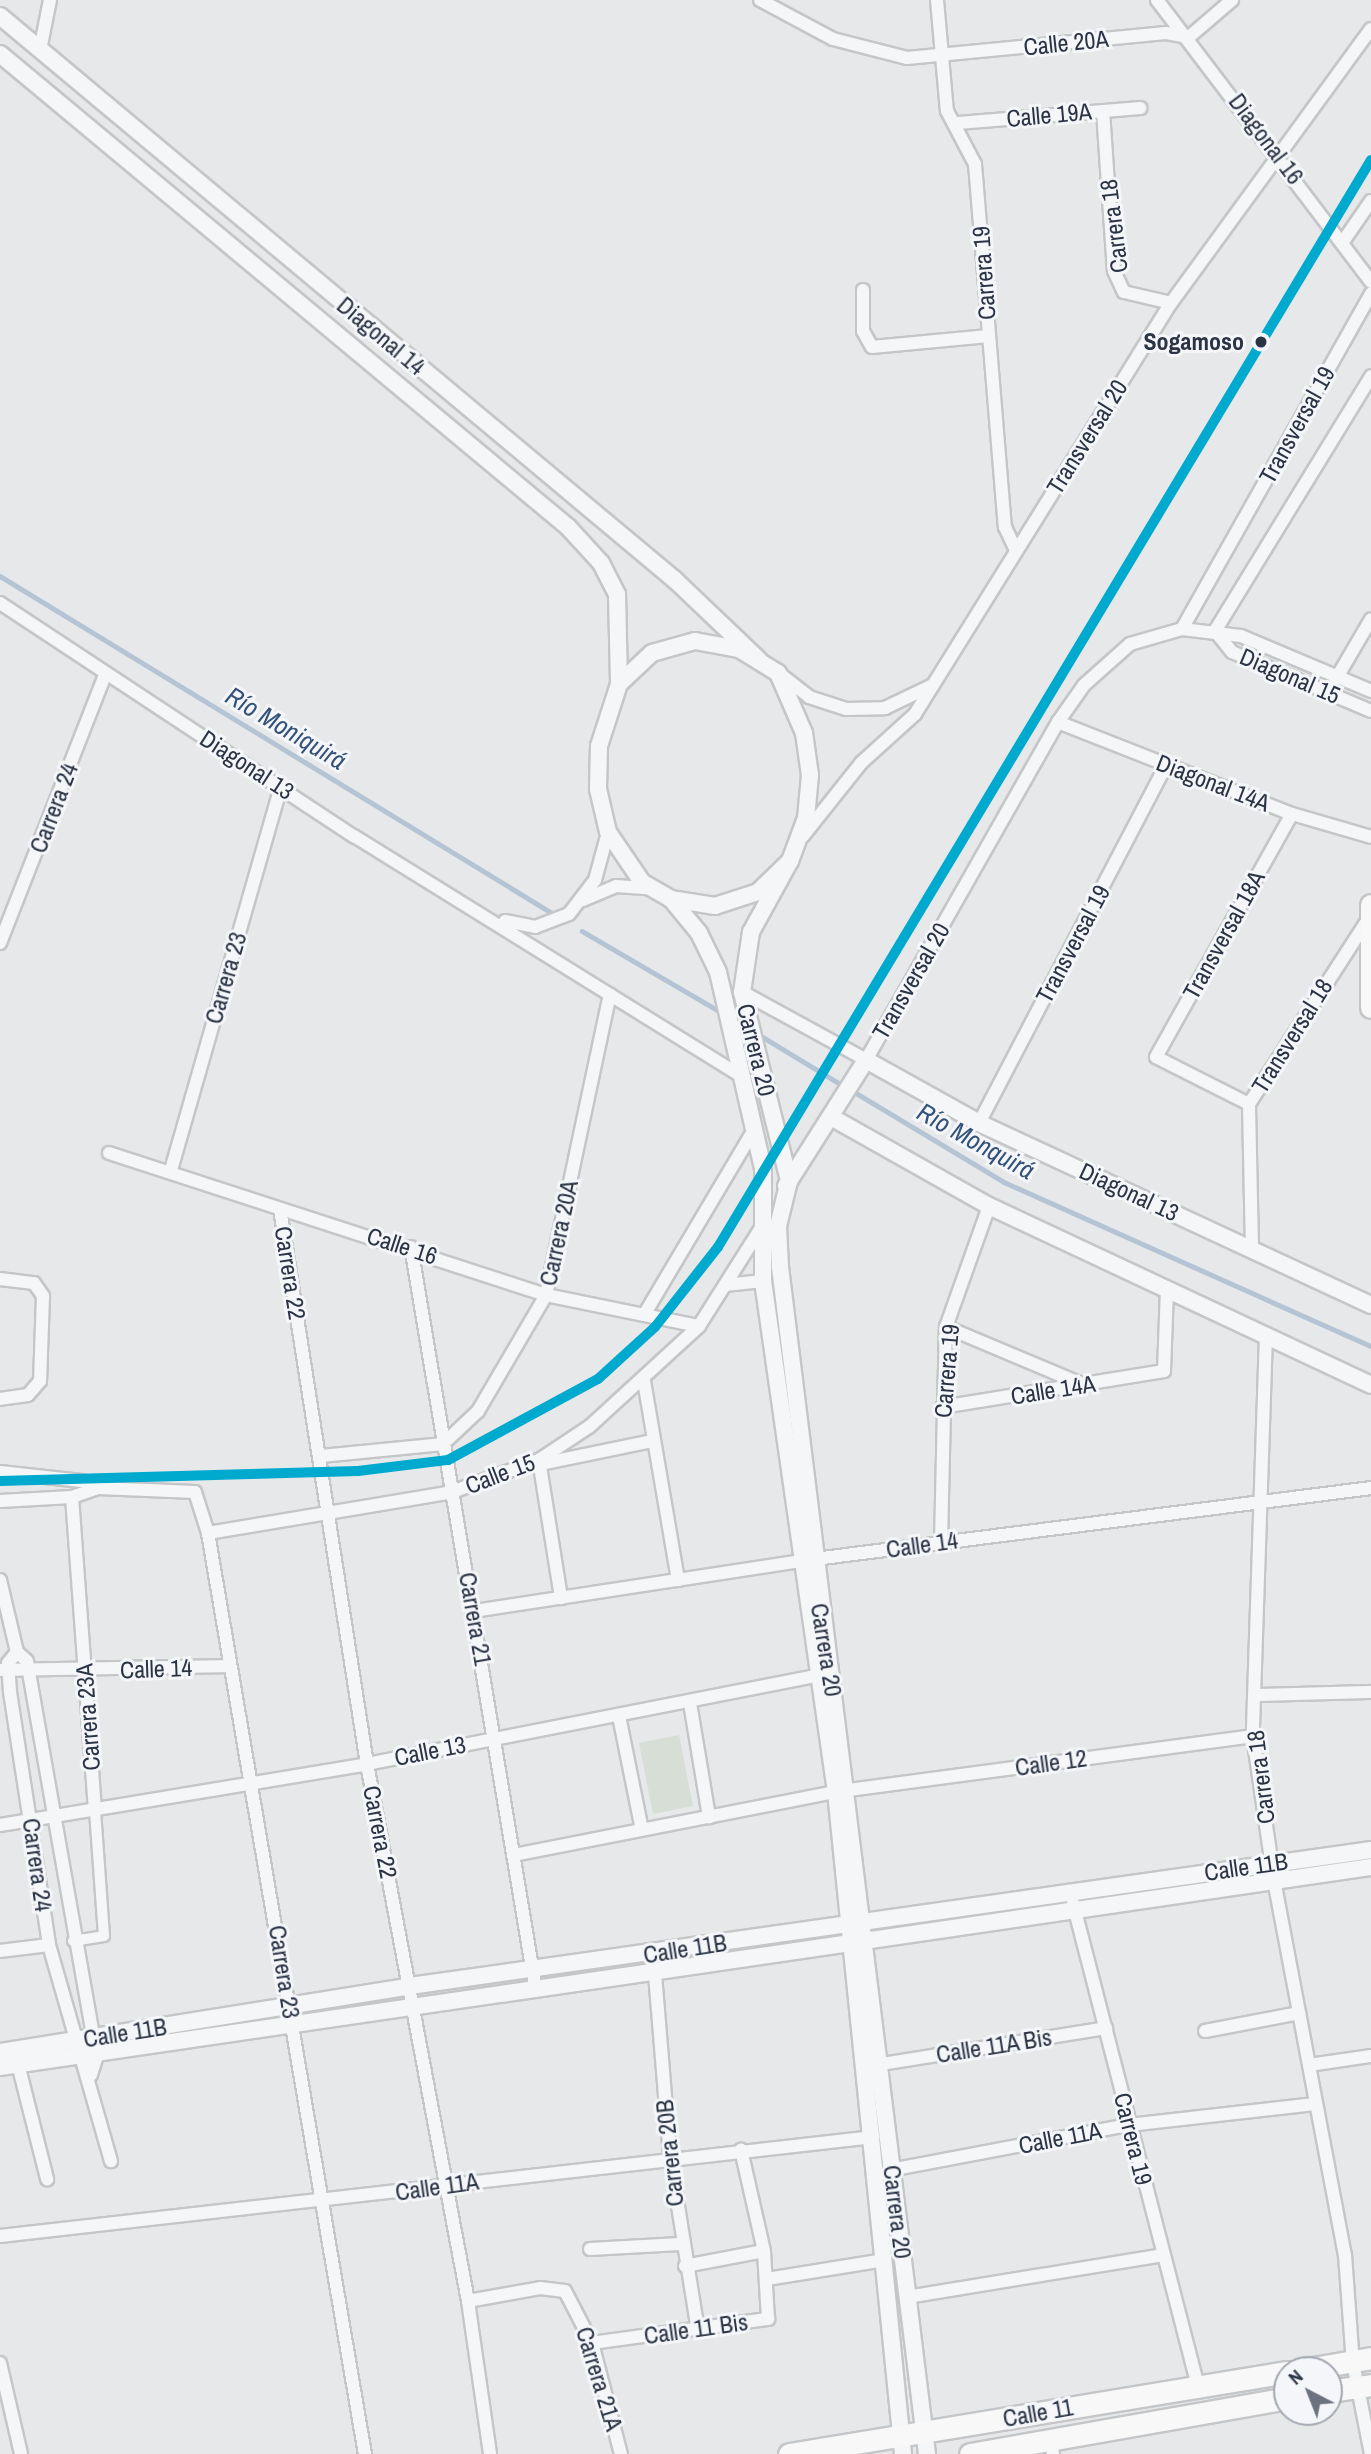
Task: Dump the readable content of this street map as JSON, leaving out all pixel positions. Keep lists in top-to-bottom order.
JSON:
{
  "streets": {
    "main road": ["Calle 11"],
    "street": [
      "Calle 20A",
      "Calle 19A",
      "Diagonal 16",
      "Carrera 18",
      "Carrera 19",
      "Diagonal 14",
      "Transversal 19",
      "Transversal 20",
      "Diagonal 15",
      "Diagonal 13",
      "Diagonal 14A",
      "Carrera 24",
      "Transversal 18A",
      "Carrera 23",
      "Transversal 18",
      "Carrera 20",
      "Carrera 20A",
      "Calle 16",
      "Carrera 22",
      "Calle 14A",
      "Calle 15",
      "Calle 14",
      "Carrera 21",
      "Carrera 23A",
      "Calle 13",
      "Calle 12",
      "Calle 11B",
      "Calle 11A Bis",
      "Calle 11A",
      "Carrera 20B",
      "Calle 11 Bis",
      "Carrera 21A"
    ]
  },
  "crossings": [
    ["Calle 20A", "Diagonal 16"],
    ["Calle 20A", "Carrera 19"],
    ["Calle 19A", "Carrera 18"],
    ["Calle 19A", "Carrera 19"],
    ["Diagonal 16", "Transversal 20"],
    ["Carrera 18", "Transversal 20"],
    ["Carrera 18", "Calle 14"],
    ["Carrera 18", "Calle 12"],
    ["Carrera 18", "Calle 11B"],
    ["Carrera 18", "Calle 11A"],
    ["Carrera 19", "Transversal 20"],
    ["Carrera 19", "Calle 14A"],
    ["Carrera 19", "Calle 14"],
    ["Carrera 19", "Calle 11B"],
    ["Carrera 19", "Calle 11A Bis"],
    ["Carrera 19", "Calle 11A"],
    ["Carrera 19", "Calle 11"],
    ["Diagonal 14", "Transversal 20"],
    ["Diagonal 14", "Diagonal 13"],
    ["Diagonal 14", "Carrera 20"],
    ["Transversal 19", "Transversal 20"],
    ["Transversal 19", "Diagonal 15"],
    ["Transversal 19", "Diagonal 13"],
    ["Transversal 19", "Diagonal 14A"],
    ["Transversal 20", "Diagonal 15"],
    ["Transversal 20", "Diagonal 13"],
    ["Transversal 20", "Diagonal 14A"],
    ["Transversal 20", "Carrera 20"],
    ["Transversal 20", "Calle 15"],
    ["Diagonal 13", "Carrera 24"],
    ["Diagonal 13", "Carrera 23"],
    ["Diagonal 13", "Transversal 18"],
    ["Diagonal 13", "Carrera 20"],
    ["Diagonal 13", "Carrera 20A"],
    ["Diagonal 14A", "Transversal 18A"],
    ["Carrera 24", "Calle 14"],
    ["Carrera 24", "Carrera 23A"],
    ["Carrera 24", "Calle 13"],
    ["Carrera 24", "Calle 11B"],
    ["Transversal 18A", "Transversal 18"],
    ["Carrera 23", "Calle 16"],
    ["Carrera 23", "Calle 15"],
    ["Carrera 23", "Calle 14"],
    ["Carrera 23", "Calle 13"],
    ["Carrera 23", "Calle 11B"],
    ["Carrera 23", "Calle 11A"],
    ["Carrera 20", "Calle 15"],
    ["Carrera 20", "Calle 14"],
    ["Carrera 20", "Calle 13"],
    ["Carrera 20", "Calle 12"],
    ["Carrera 20", "Calle 11B"],
    ["Carrera 20", "Calle 11A Bis"],
    ["Carrera 20", "Calle 11A"],
    ["Carrera 20", "Calle 11 Bis"],
    ["Carrera 20", "Calle 11"],
    ["Carrera 20A", "Calle 16"],
    ["Carrera 20A", "Carrera 21"],
    ["Calle 16", "Carrera 22"],
    ["Calle 16", "Calle 15"],
    ["Calle 16", "Carrera 21"],
    ["Carrera 22", "Calle 15"],
    ["Carrera 22", "Calle 13"],
    ["Carrera 22", "Calle 11B"],
    ["Carrera 22", "Calle 11A"],
    ["Carrera 22", "Carrera 21A"],
    ["Calle 15", "Carrera 21"],
    ["Calle 14", "Carrera 21"],
    ["Calle 14", "Carrera 23A"],
    ["Carrera 21", "Calle 13"],
    ["Carrera 21", "Calle 12"],
    ["Carrera 21", "Calle 11B"],
    ["Carrera 23A", "Calle 13"],
    ["Calle 11B", "Carrera 20B"],
    ["Calle 11A", "Carrera 20B"],
    ["Carrera 20B", "Calle 11 Bis"],
    ["Calle 11 Bis", "Carrera 21A"]
  ],
  "water": ["Río Moniquirá", "Río Monquirá"],
  "places": ["Sogamoso"],
  "north": "top left"
}
